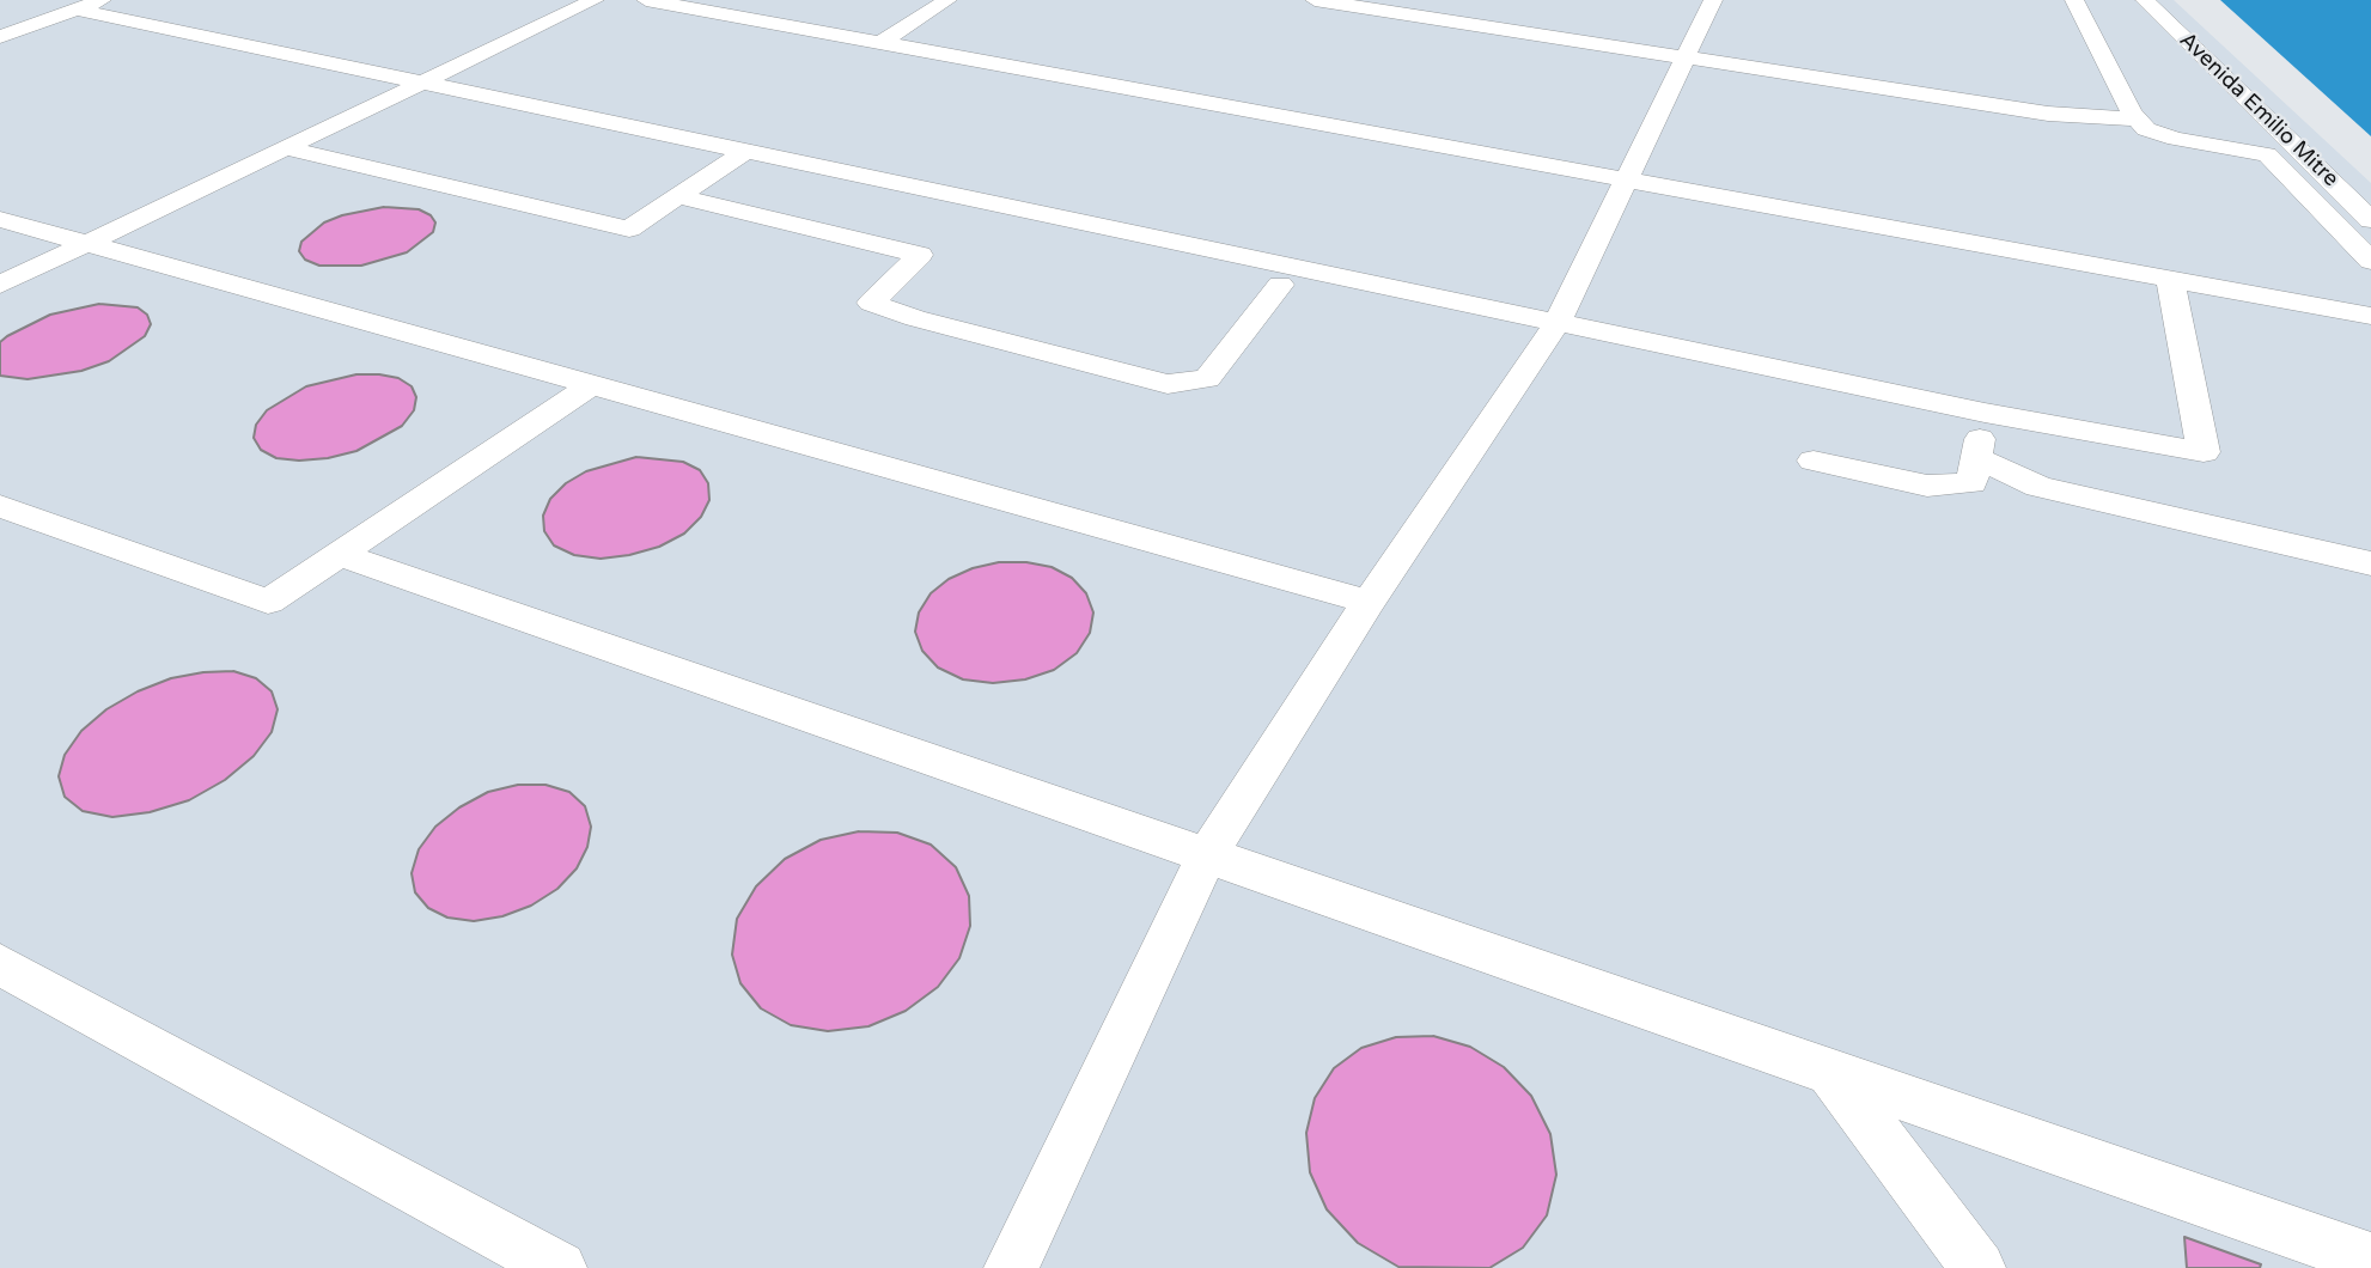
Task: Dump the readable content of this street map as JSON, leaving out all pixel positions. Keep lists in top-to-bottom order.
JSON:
{
  "streets": {
    "lane": ["Avenida Emilio Mitre"]
  }
}
